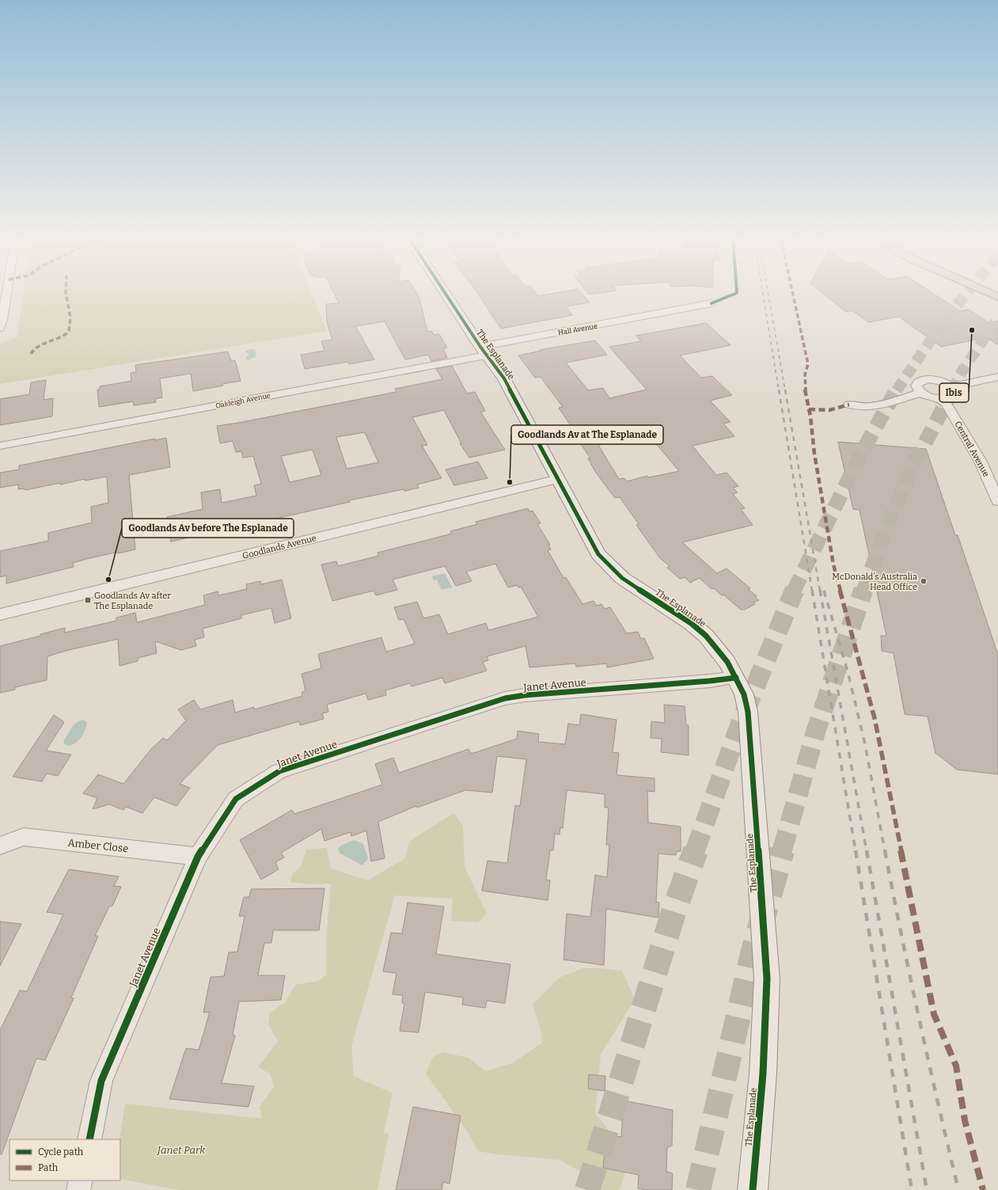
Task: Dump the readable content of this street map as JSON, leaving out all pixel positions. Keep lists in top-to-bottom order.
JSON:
{
  "streets": {
    "main road": ["The Esplanade"],
    "street": [
      "Hall Avenue",
      "Oakleigh Avenue",
      "Central Avenue",
      "Goodlands Avenue",
      "Janet Avenue",
      "Amber Close"
    ]
  },
  "crossings": [
    ["Hall Avenue", "The Esplanade"],
    ["Hall Avenue", "Oakleigh Avenue"],
    ["The Esplanade", "Oakleigh Avenue"],
    ["The Esplanade", "Goodlands Avenue"],
    ["The Esplanade", "Janet Avenue"],
    ["Janet Avenue", "Amber Close"]
  ],
  "parks": ["Janet Park"],
  "places": {
    "other": [
      "Ibis",
      "Goodlands Av at The Esplanade",
      "Goodlands Av before The Esplanade",
      "McDonald's Australia Head Office"
    ],
    "transit": ["Goodlands Av after The Esplanade"]
  },
  "legend": ["Cycle path", "Path"]
}
